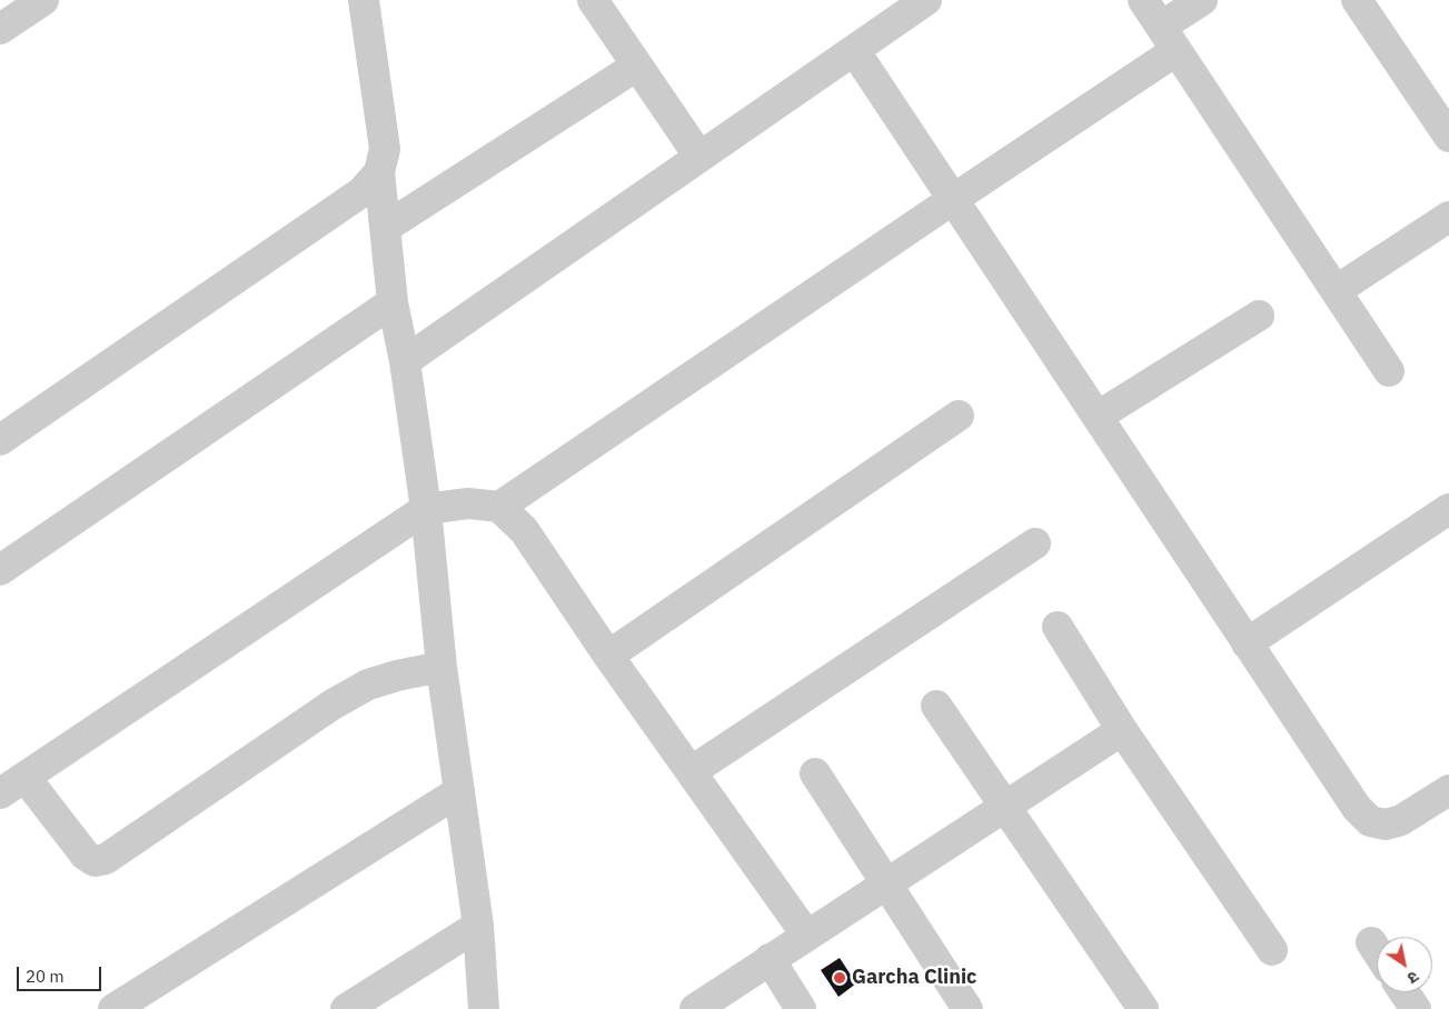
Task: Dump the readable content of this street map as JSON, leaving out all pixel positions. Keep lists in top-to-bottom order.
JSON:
{
  "places": ["Garcha Clinic"],
  "scale_bar": "20 m",
  "north": "bottom right"
}
